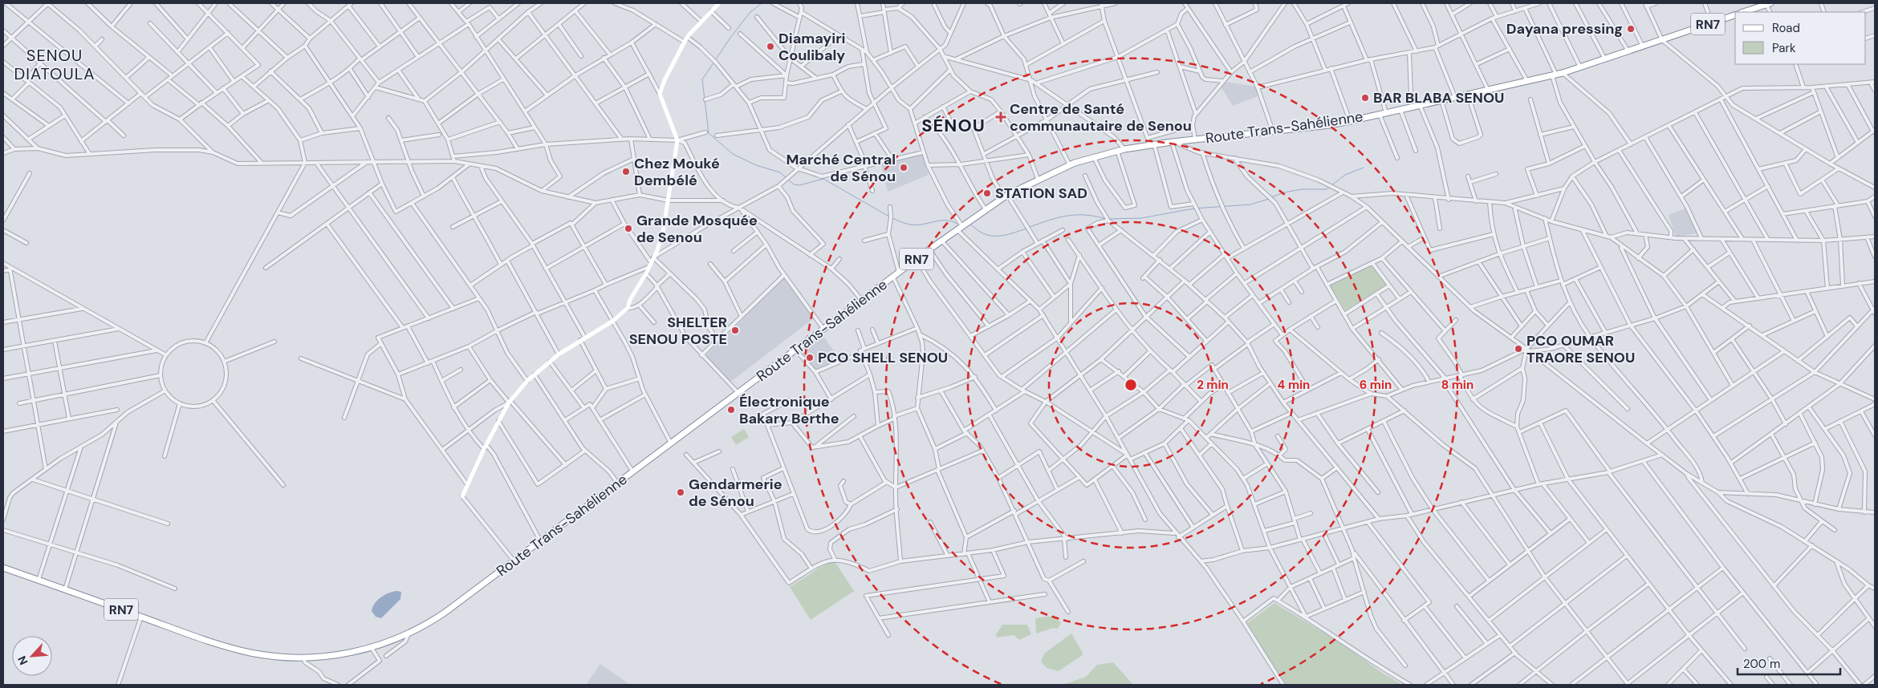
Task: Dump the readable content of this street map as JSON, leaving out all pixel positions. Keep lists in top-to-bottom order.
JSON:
{
  "streets": {
    "highway": ["RN7", "Route Trans-Sahélienne"]
  },
  "districts": ["SENOU DIATOULA", "SÉNOU"],
  "places": {
    "other": [
      "Dayana pressing",
      "Diamayiri Coulibaly",
      "BAR BLABA SENOU",
      "Marché Central de Sénou",
      "Chez Mouké Dembélé",
      "STATION SAD",
      "Grande Mosquée de Senou",
      "SHELTER SENOU POSTE",
      "PCO OUMAR TRAORE SENOU",
      "PCO SHELL SENOU",
      "Électronique Bakary Berthe",
      "Gendarmerie de Sénou"
    ],
    "health": ["Centre de Santé communautaire de Senou"]
  },
  "legend": ["Road", "Park"],
  "scale_bar": "200 m",
  "north": "bottom left",
  "rings": [
    "2 min",
    "4 min",
    "6 min",
    "8 min"
  ]
}
